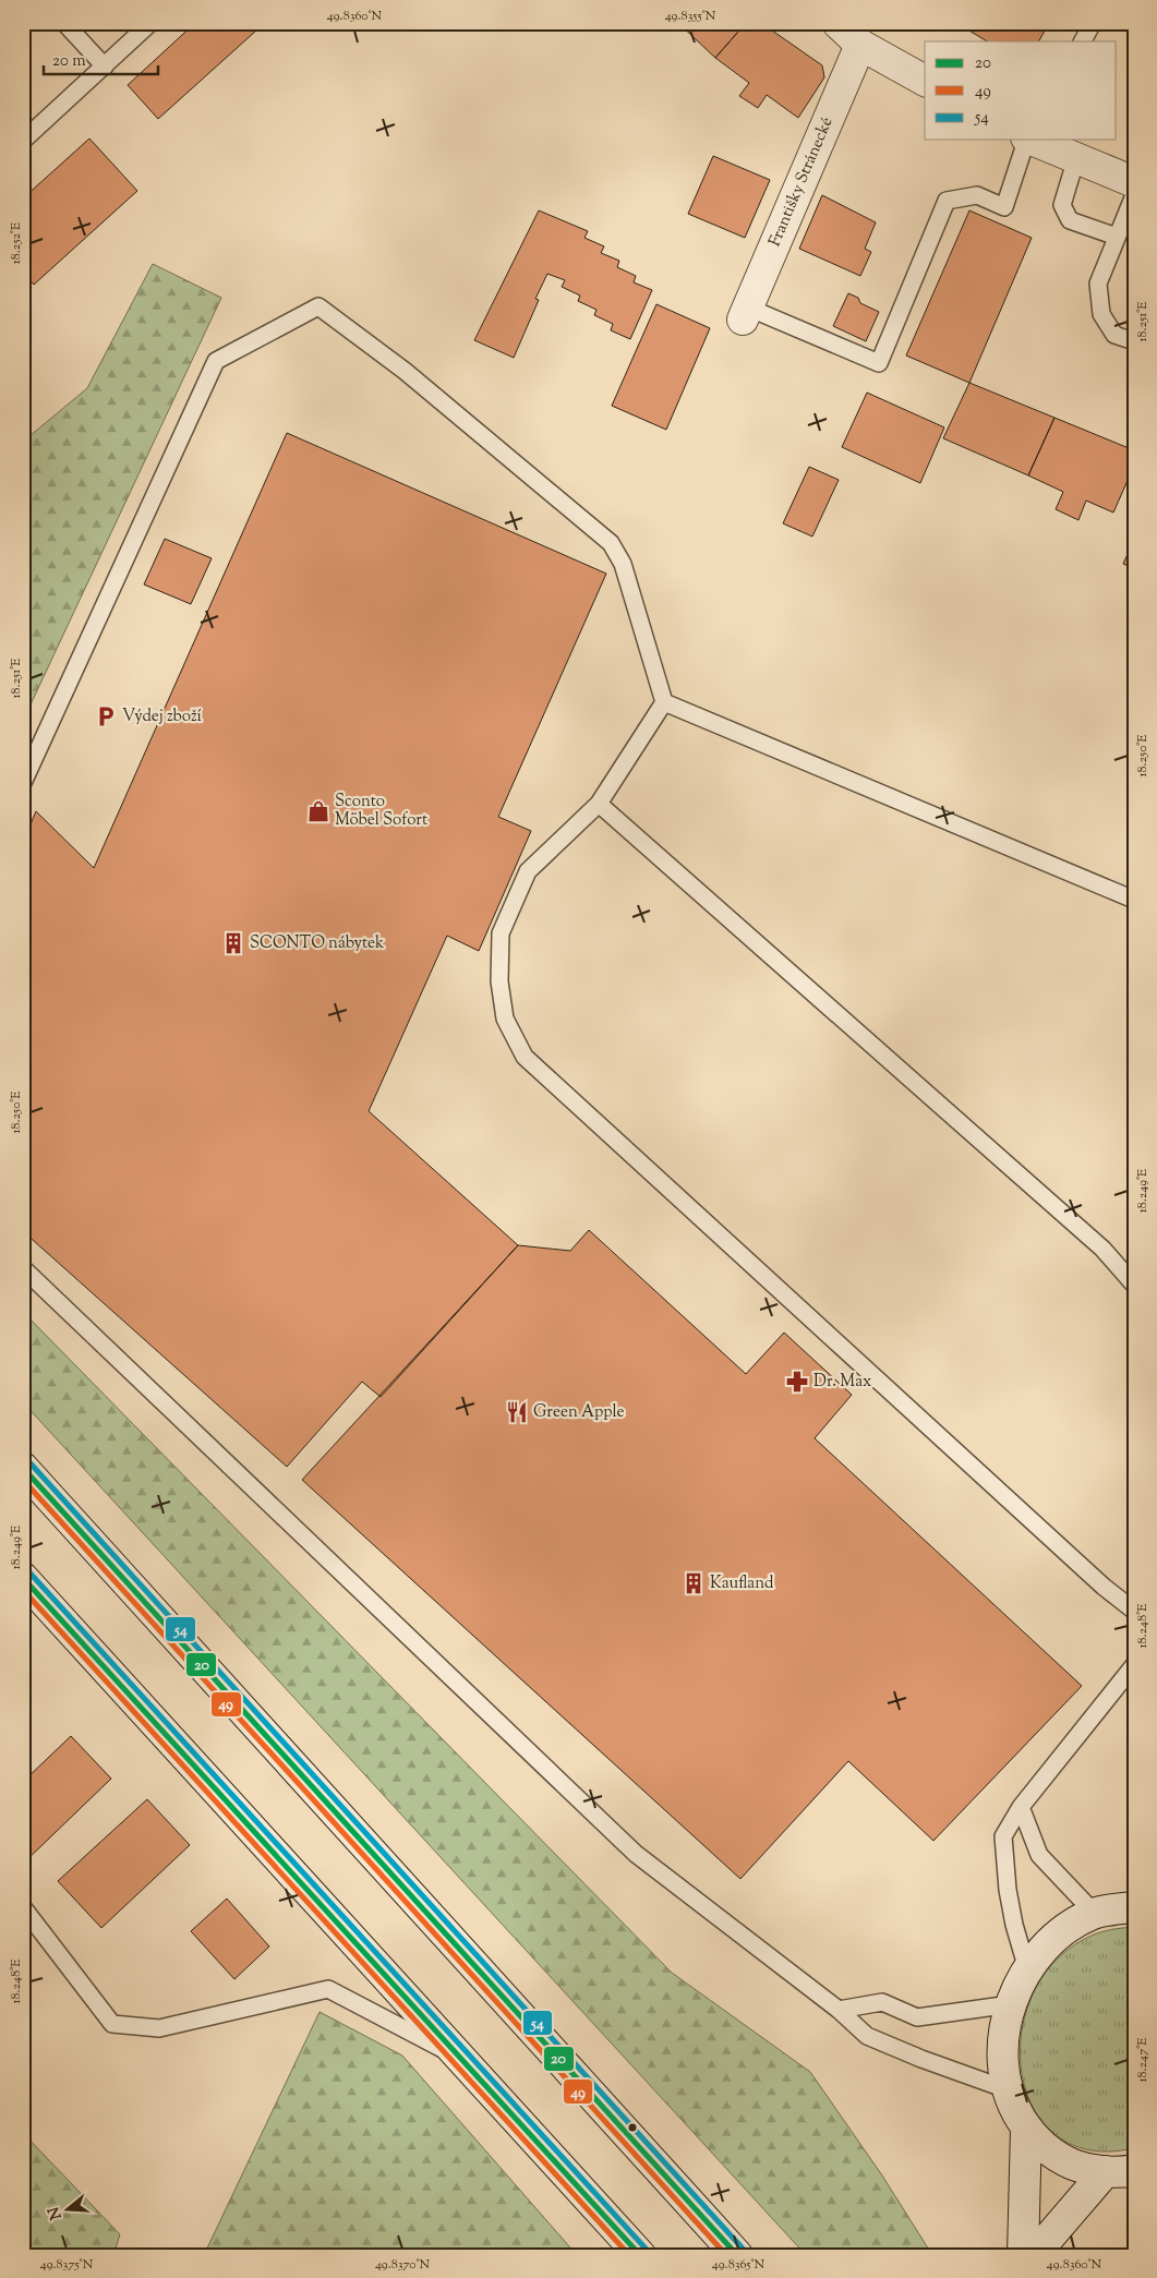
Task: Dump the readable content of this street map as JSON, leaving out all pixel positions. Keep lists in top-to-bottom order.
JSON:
{
  "streets": {
    "main road": ["Františky Stránecké"]
  },
  "places": {
    "parking": ["Výdej zboží"],
    "shop": ["Sconto Möbel Sofort"],
    "building": ["SCONTO nábytek", "Kaufland"],
    "pharmacy": ["Dr. Max"],
    "restaurant": ["Green Apple"]
  },
  "lines": ["transit line 54", "transit line 20", "transit line 49"],
  "legend": ["20", "49", "54"],
  "scale_bar": "20 m",
  "north": "left",
  "coordinates": [
    "49.8360°N",
    "49.8355°N",
    "18.252°E",
    "18.251°E",
    "18.250°E",
    "18.249°E",
    "18.248°E",
    "18.247°E",
    "49.8375°N",
    "49.8370°N",
    "49.8365°N"
  ]
}
